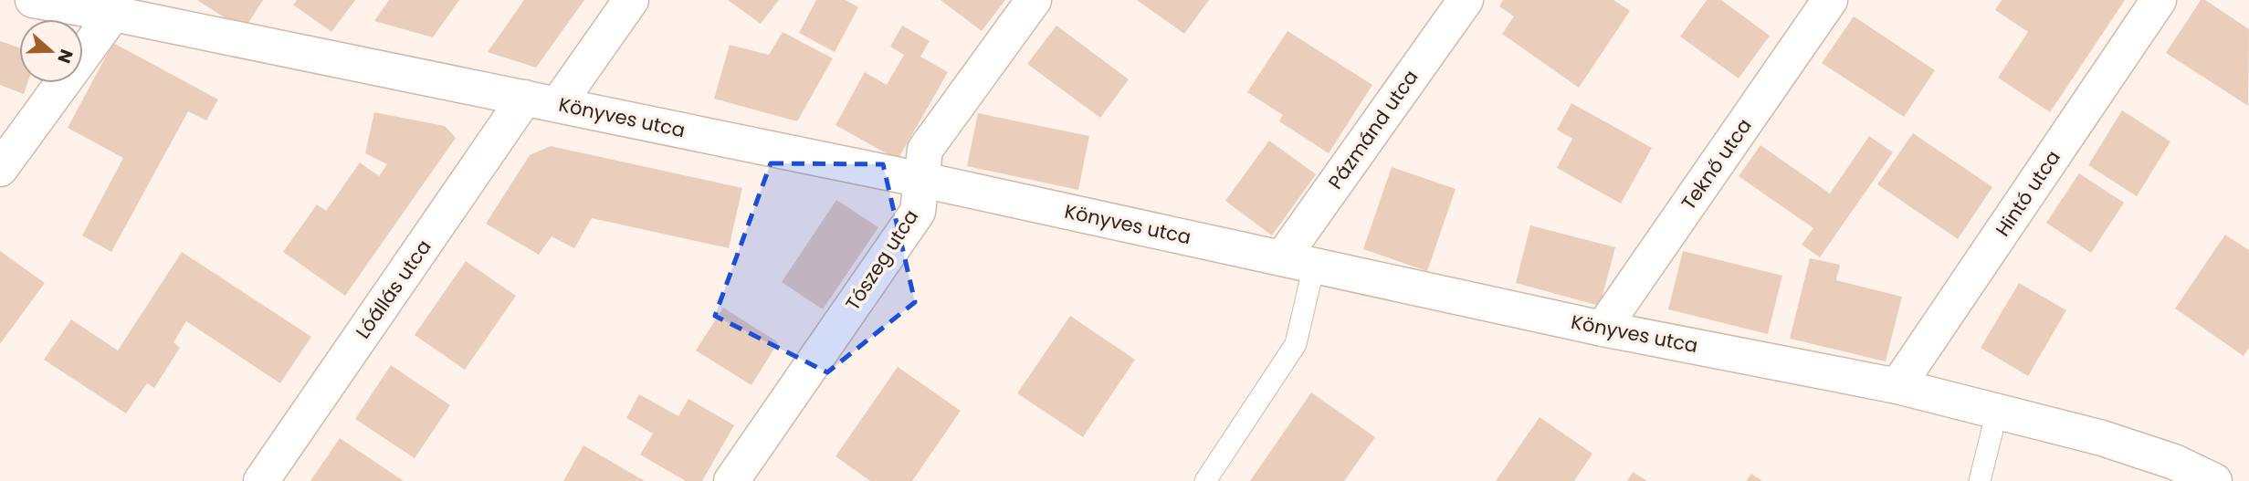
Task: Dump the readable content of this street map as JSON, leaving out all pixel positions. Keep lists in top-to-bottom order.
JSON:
{
  "streets": {
    "street": [
      "Könyves utca",
      "Pázmánd utca",
      "Teknő utca",
      "Hintó utca",
      "Tószeg utca",
      "Lóállás utca"
    ]
  },
  "crossings": [
    ["Könyves utca", "Pázmánd utca"],
    ["Könyves utca", "Teknő utca"],
    ["Könyves utca", "Hintó utca"],
    ["Könyves utca", "Tószeg utca"],
    ["Könyves utca", "Lóállás utca"]
  ],
  "north": "right"
}
